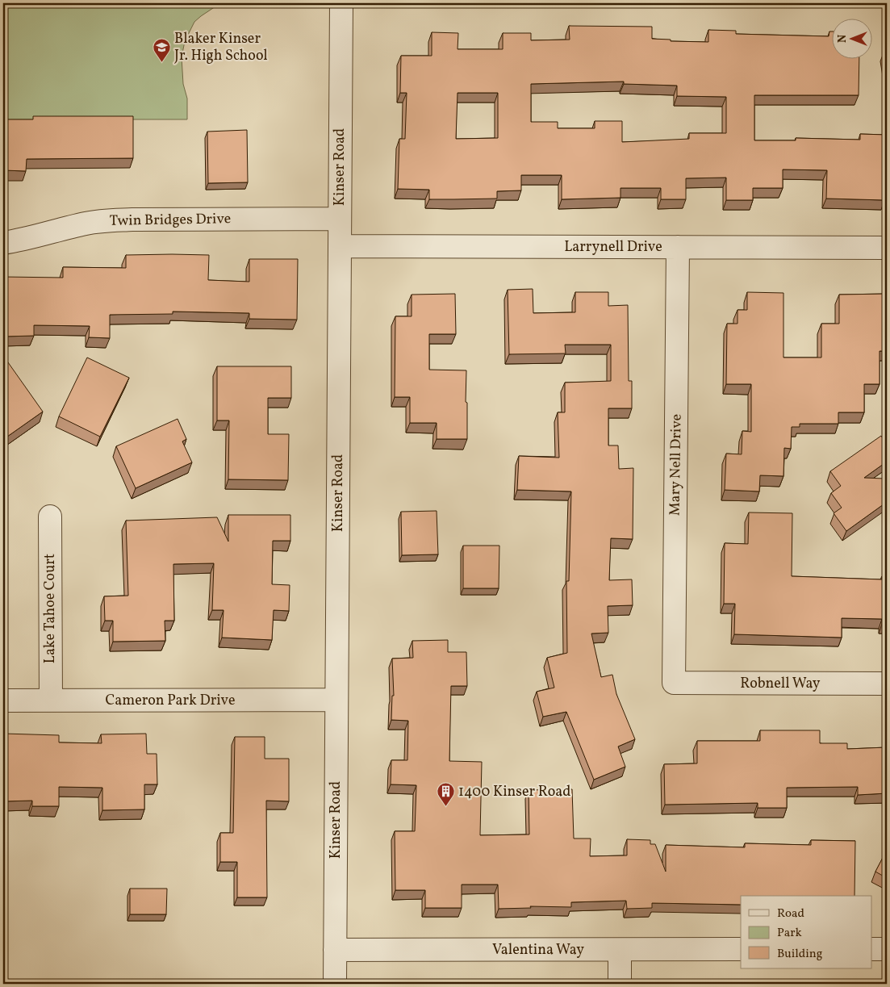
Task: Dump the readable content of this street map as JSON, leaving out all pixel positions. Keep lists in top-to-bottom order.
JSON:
{
  "streets": {
    "street": [
      "Kinser Road",
      "Twin Bridges Drive",
      "Larrynell Drive",
      "Mary Nell Drive",
      "Lake Tahoe Court",
      "Robnell Way",
      "Cameron Park Drive",
      "Valentina Way"
    ]
  },
  "crossings": [
    ["Kinser Road", "Twin Bridges Drive"],
    ["Kinser Road", "Larrynell Drive"],
    ["Kinser Road", "Cameron Park Drive"],
    ["Kinser Road", "Valentina Way"],
    ["Larrynell Drive", "Mary Nell Drive"],
    ["Mary Nell Drive", "Robnell Way"],
    ["Lake Tahoe Court", "Cameron Park Drive"]
  ],
  "places": {
    "school or university": ["Blaker Kinser Jr. High School"],
    "building": ["1400 Kinser Road"]
  },
  "legend": ["Road", "Park", "Building"],
  "north": "left"
}
